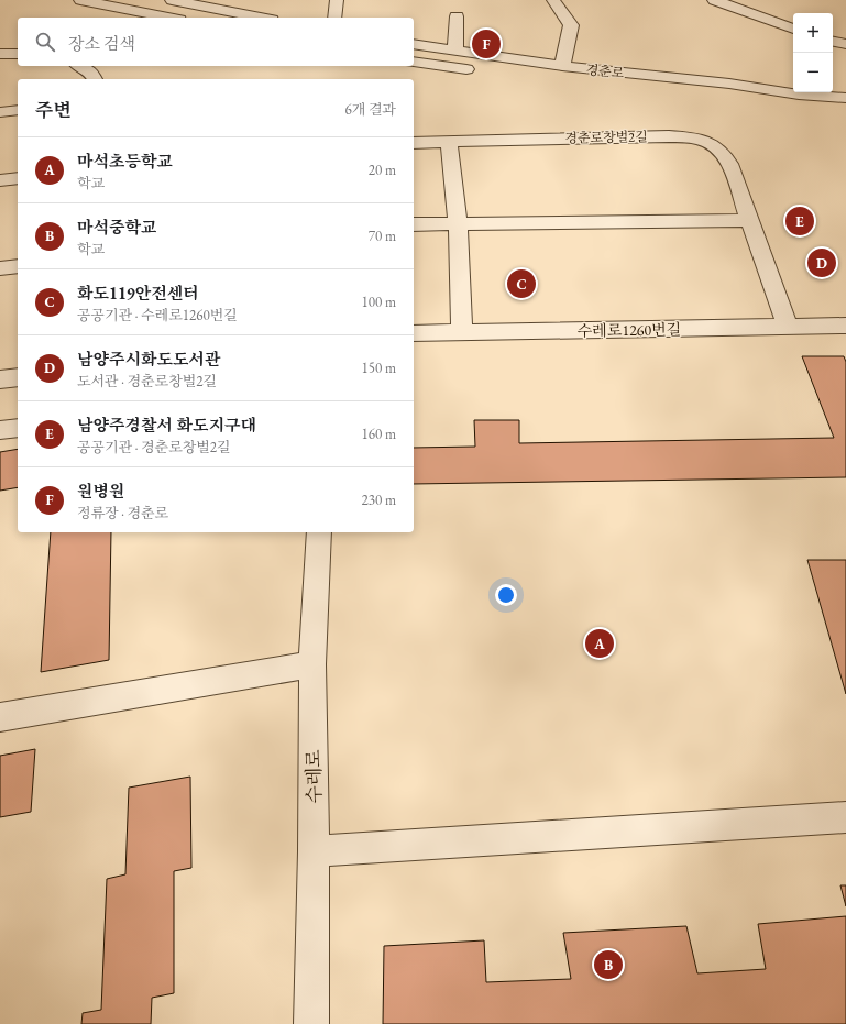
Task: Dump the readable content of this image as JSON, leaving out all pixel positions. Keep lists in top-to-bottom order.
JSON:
{
  "streets": {
    "street": [
      "경춘로",
      "경춘로창벌2길",
      "수레로1260번길",
      "수레로"
    ]
  },
  "crossings": [
    ["경춘로창벌2길", "수레로1260번길"]
  ],
  "page": {
    "map_buttons": ["+", "−"],
    "search": "장소 검색",
    "pins": [
      "F",
      "E",
      "D",
      "C",
      "A",
      "B"
    ],
    "heading": ["주변", "6개 결과"],
    "list": [
      {
        "mark": "A",
        "name": "마석초등학교",
        "note": "학교",
        "value": "20 m"
      },
      {
        "mark": "B",
        "name": "마석중학교",
        "note": "학교",
        "value": "70 m"
      },
      {
        "mark": "C",
        "name": "화도119안전센터",
        "note": "공공기관 · 수레로1260번길",
        "value": "100 m"
      },
      {
        "mark": "D",
        "name": "남양주시화도도서관",
        "note": "도서관 · 경춘로창벌2길",
        "value": "150 m"
      },
      {
        "mark": "E",
        "name": "남양주경찰서 화도지구대",
        "note": "공공기관 · 경춘로창벌2길",
        "value": "160 m"
      },
      {
        "mark": "F",
        "name": "원병원",
        "note": "정류장 · 경춘로",
        "value": "230 m"
      }
    ]
  }
}
